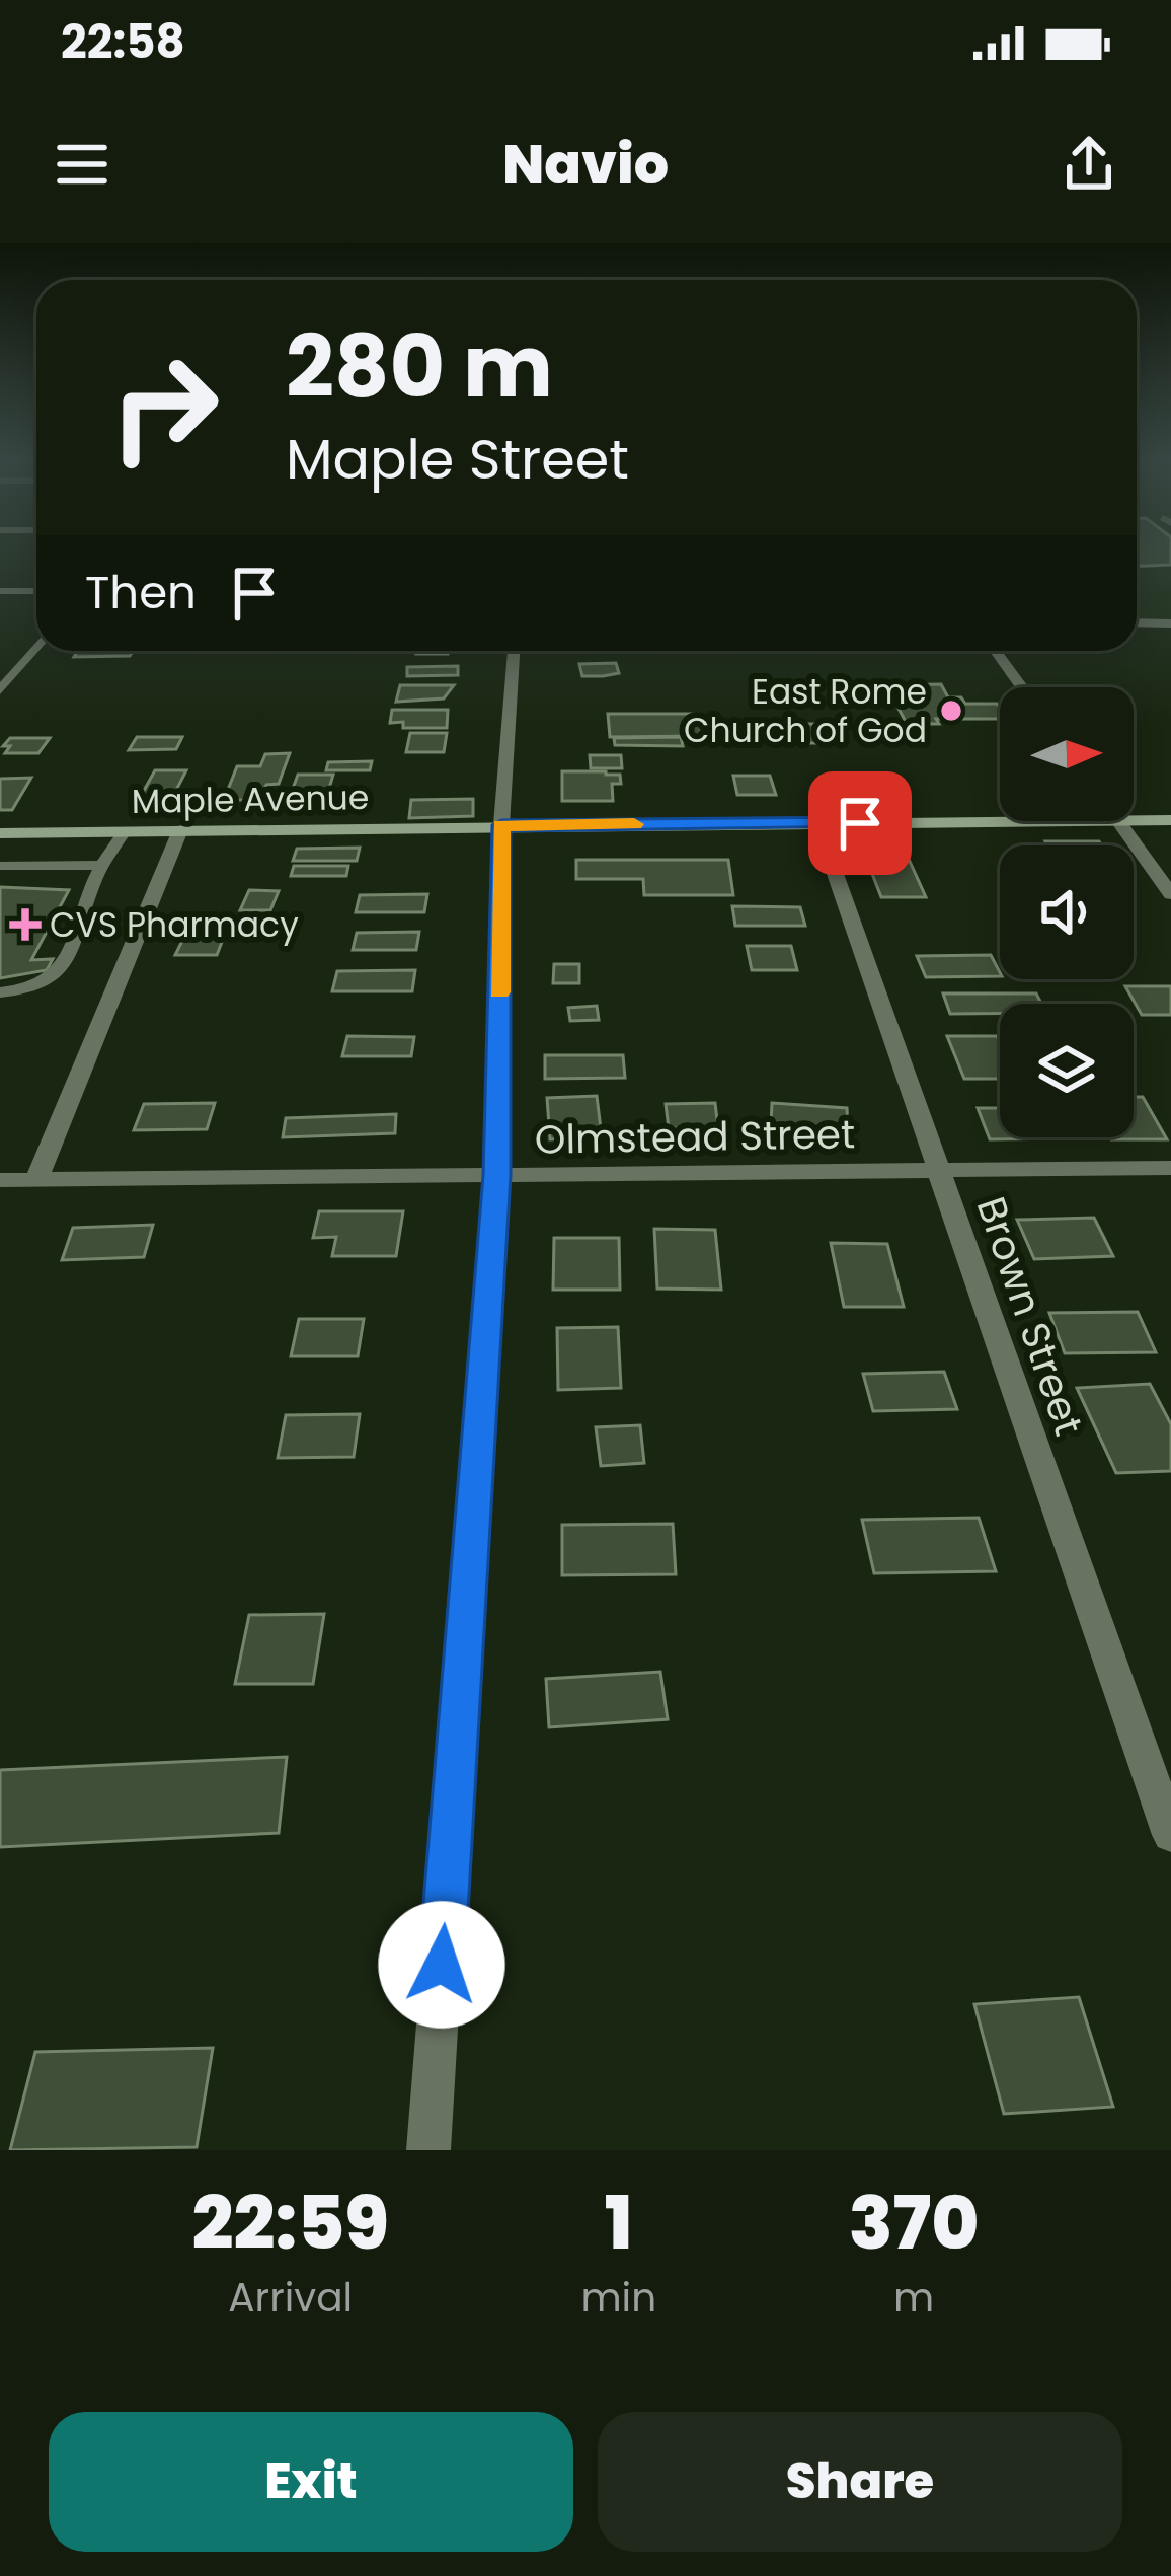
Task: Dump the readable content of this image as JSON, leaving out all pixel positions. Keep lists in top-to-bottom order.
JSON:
{
  "streets": {
    "main road": ["Maple Avenue"],
    "street": ["Olmstead Street", "Brown Street"]
  },
  "crossings": [
    ["Maple Avenue", "Brown Street"],
    ["Olmstead Street", "Brown Street"]
  ],
  "places": {
    "other": ["East Rome Church of God"],
    "health": ["CVS Pharmacy"]
  },
  "north": "right",
  "page": {
    "status": "22:58",
    "header": "Navio",
    "turn": ["280 m", "Maple Street"],
    "then": "Then",
    "eta": [
      "22:59",
      "Arrival",
      "1",
      "min",
      "370",
      "m"
    ],
    "buttons": ["Exit", "Share"]
  }
}
